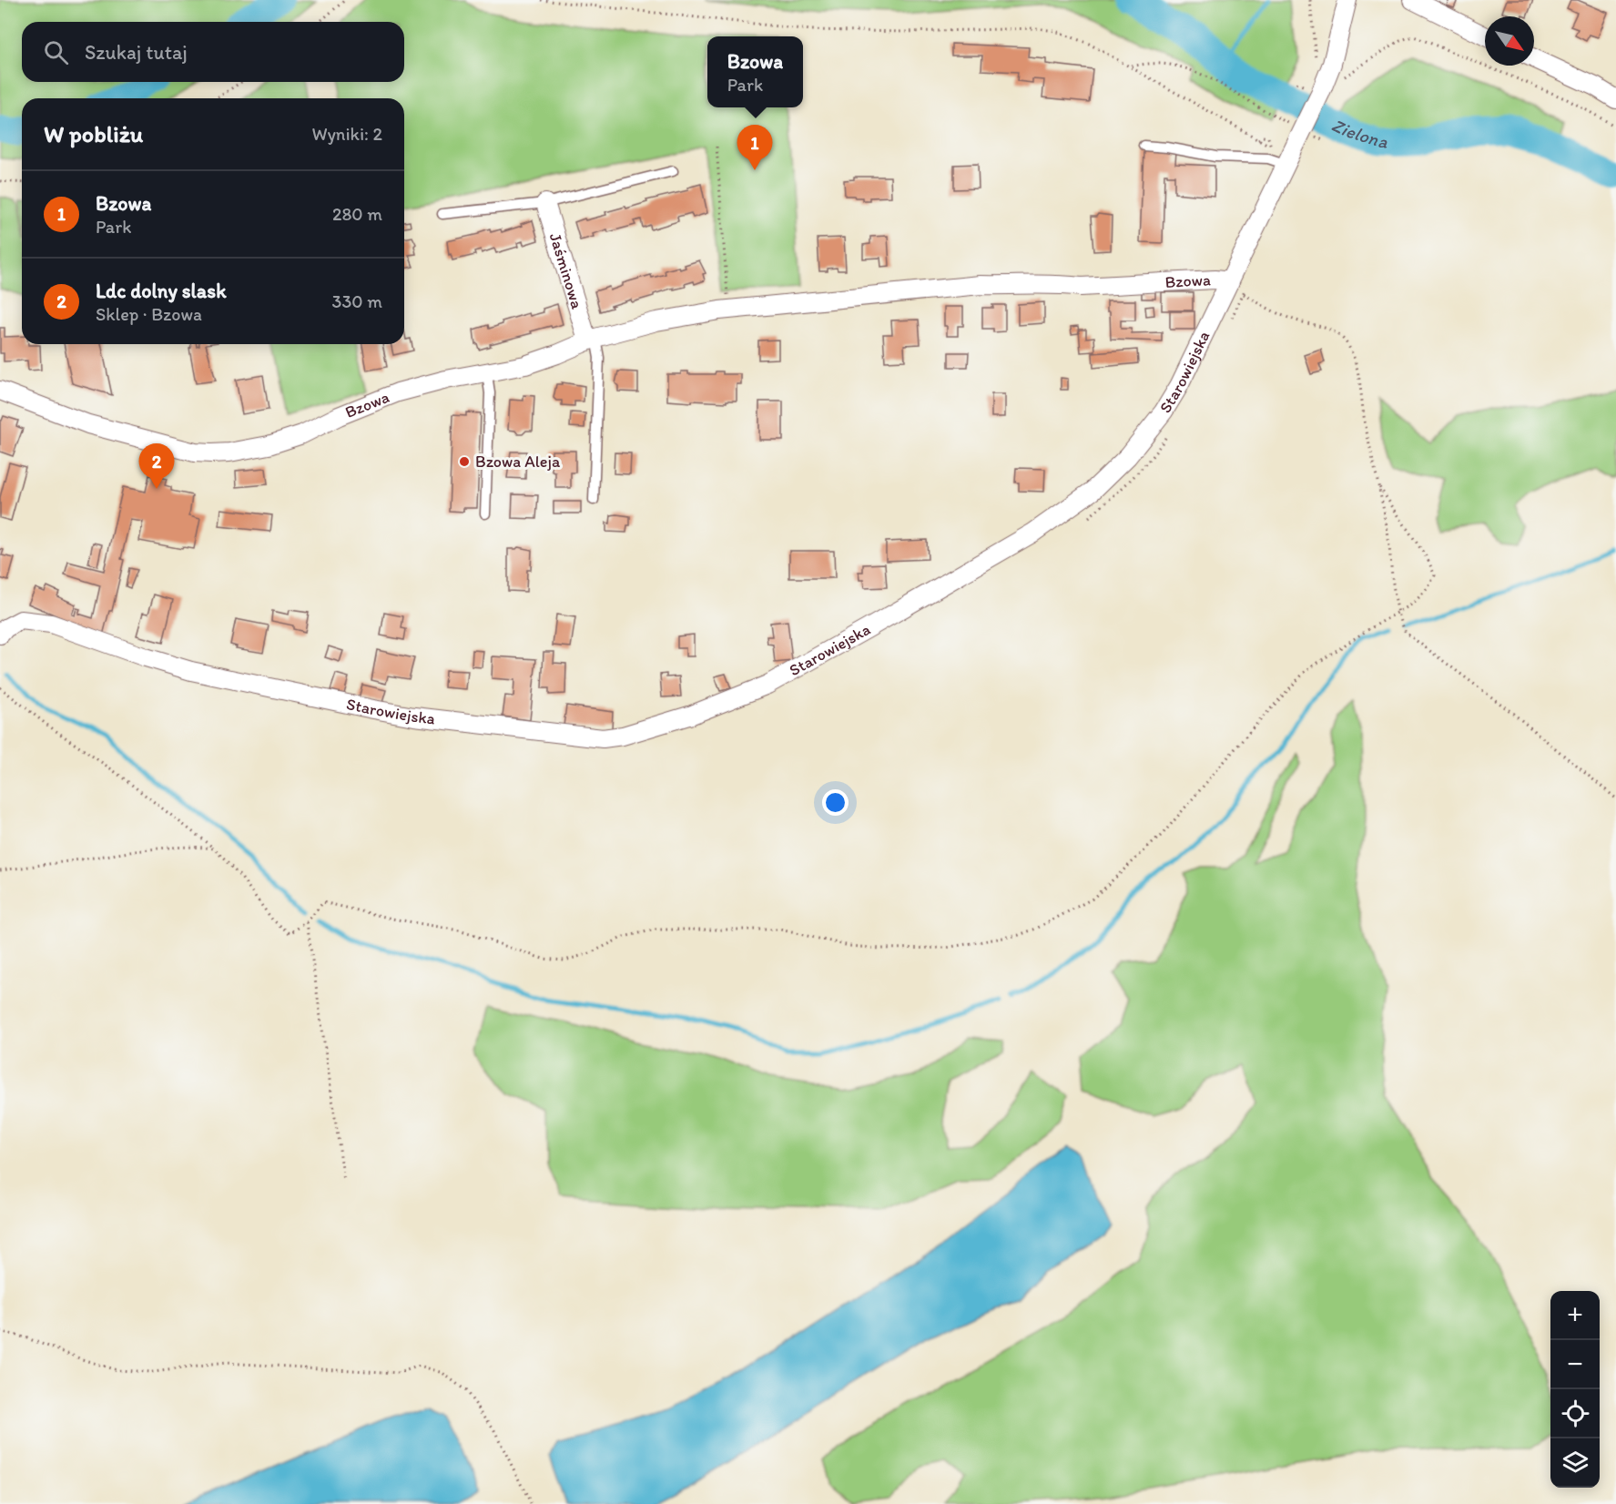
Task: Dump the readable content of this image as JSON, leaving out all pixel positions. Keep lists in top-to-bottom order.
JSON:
{
  "streets": {
    "street": ["Jaśminowa", "Bzowa", "Starowiejska"]
  },
  "crossings": [
    ["Jaśminowa", "Bzowa"],
    ["Bzowa", "Starowiejska"]
  ],
  "water": ["Zielona"],
  "places": ["Bzowa Aleja"],
  "north": "bottom right",
  "page": {
    "search": "Szukaj tutaj",
    "popup": ["Bzowa", "Park"],
    "heading": ["W pobliżu", "Wyniki: 2"],
    "pins": ["1", "2"],
    "list": [
      {
        "mark": "1",
        "name": "Bzowa",
        "note": "Park",
        "value": "280 m"
      },
      {
        "mark": "2",
        "name": "Ldc dolny slask",
        "note": "Sklep · Bzowa",
        "value": "330 m"
      }
    ],
    "map_buttons": ["+", "−"]
  }
}
